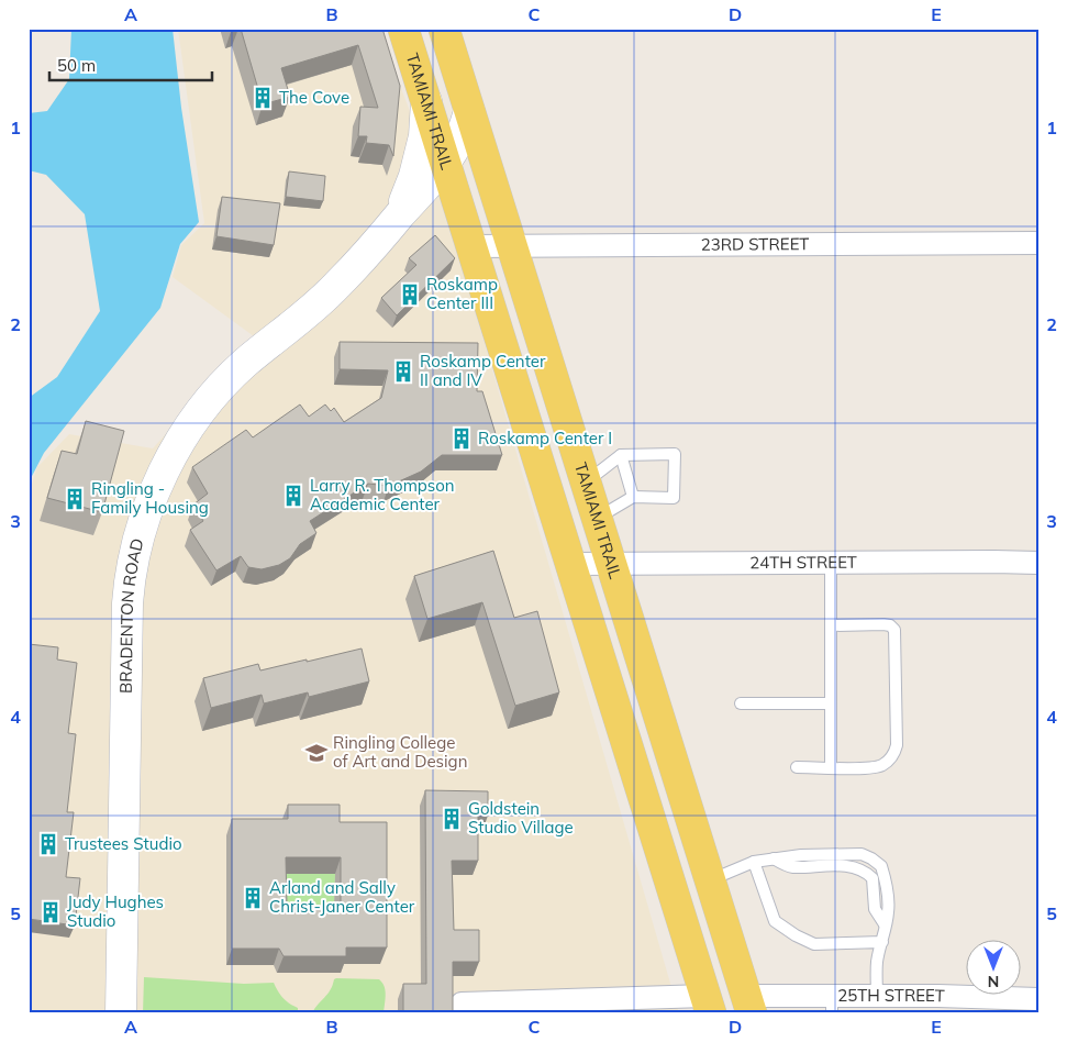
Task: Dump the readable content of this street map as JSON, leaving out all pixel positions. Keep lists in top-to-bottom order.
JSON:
{
  "streets": {
    "main road": ["TAMIAMI TRAIL"],
    "street": [
      "23RD STREET",
      "24TH STREET",
      "BRADENTON ROAD",
      "25TH STREET"
    ]
  },
  "crossings": [
    ["TAMIAMI TRAIL", "23RD STREET"],
    ["TAMIAMI TRAIL", "24TH STREET"],
    ["TAMIAMI TRAIL", "BRADENTON ROAD"],
    ["TAMIAMI TRAIL", "25TH STREET"]
  ],
  "places": {
    "building": [
      "The Cove",
      "Roskamp Center III",
      "Roskamp Center II and IV",
      "Roskamp Center I",
      "Larry R. Thompson Academic Center",
      "Ringling - Family Housing",
      "Goldstein Studio Village",
      "Trustees Studio",
      "Arland and Sally Christ-Janer Center",
      "Judy Hughes Studio"
    ],
    "school or university": ["Ringling College of Art and Design"]
  },
  "scale_bar": "50 m",
  "north": "bottom",
  "grid": {
    "columns": [
      "A",
      "B",
      "C",
      "D",
      "E"
    ],
    "rows": [
      "1",
      "2",
      "3",
      "4",
      "5"
    ]
  }
}
